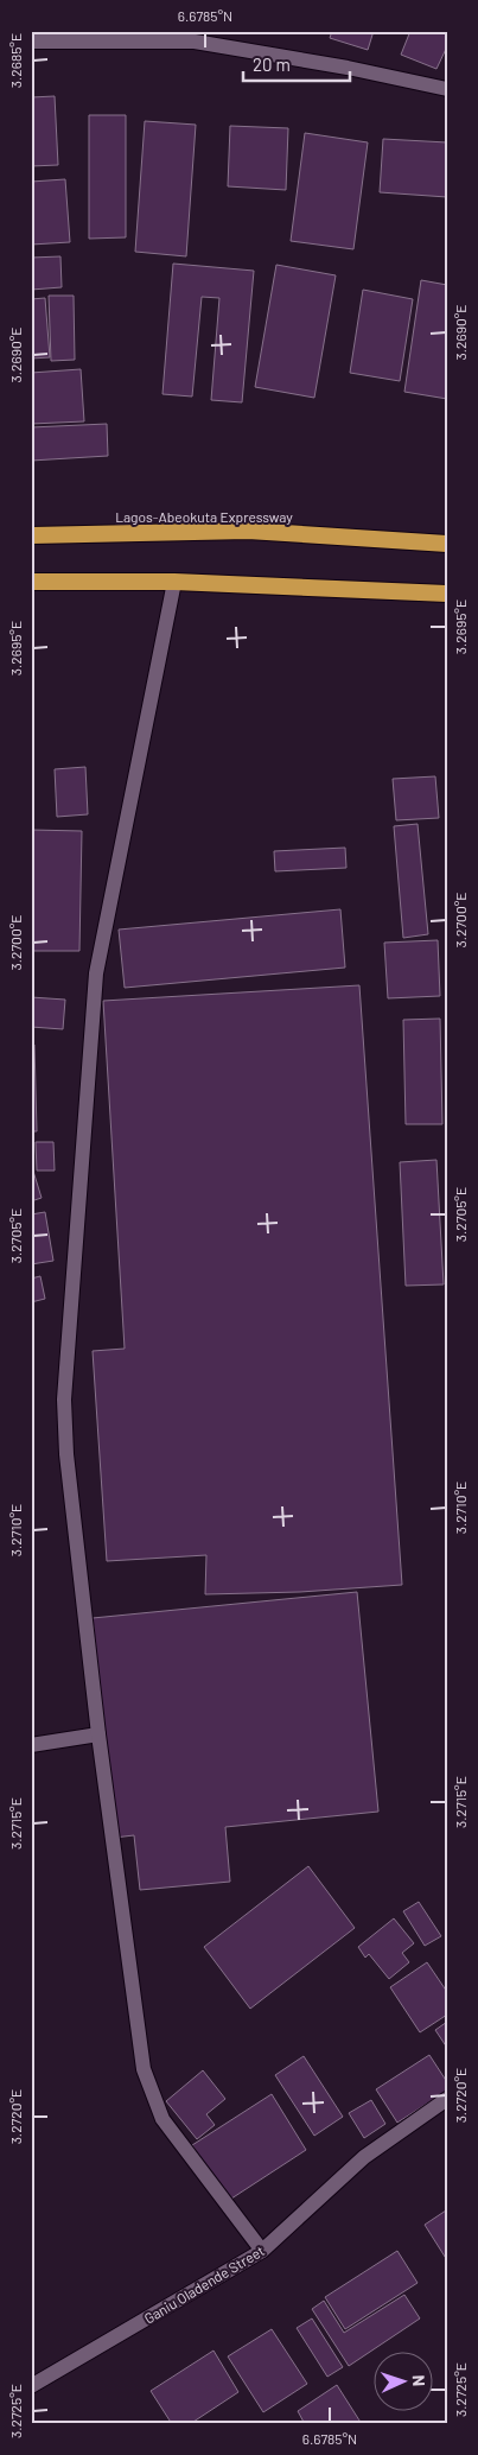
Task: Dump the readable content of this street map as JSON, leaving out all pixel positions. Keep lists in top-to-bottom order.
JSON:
{
  "streets": {
    "highway": ["Lagos-Abeokuta Expressway"],
    "main road": ["Ganiu Oladende Street"]
  },
  "scale_bar": "20 m",
  "north": "right",
  "coordinates": [
    "6.6785°N",
    "3.2685°E",
    "3.2690°E",
    "3.2695°E",
    "3.2700°E",
    "3.2705°E",
    "3.2710°E",
    "3.2715°E",
    "3.2720°E",
    "3.2725°E"
  ]
}
